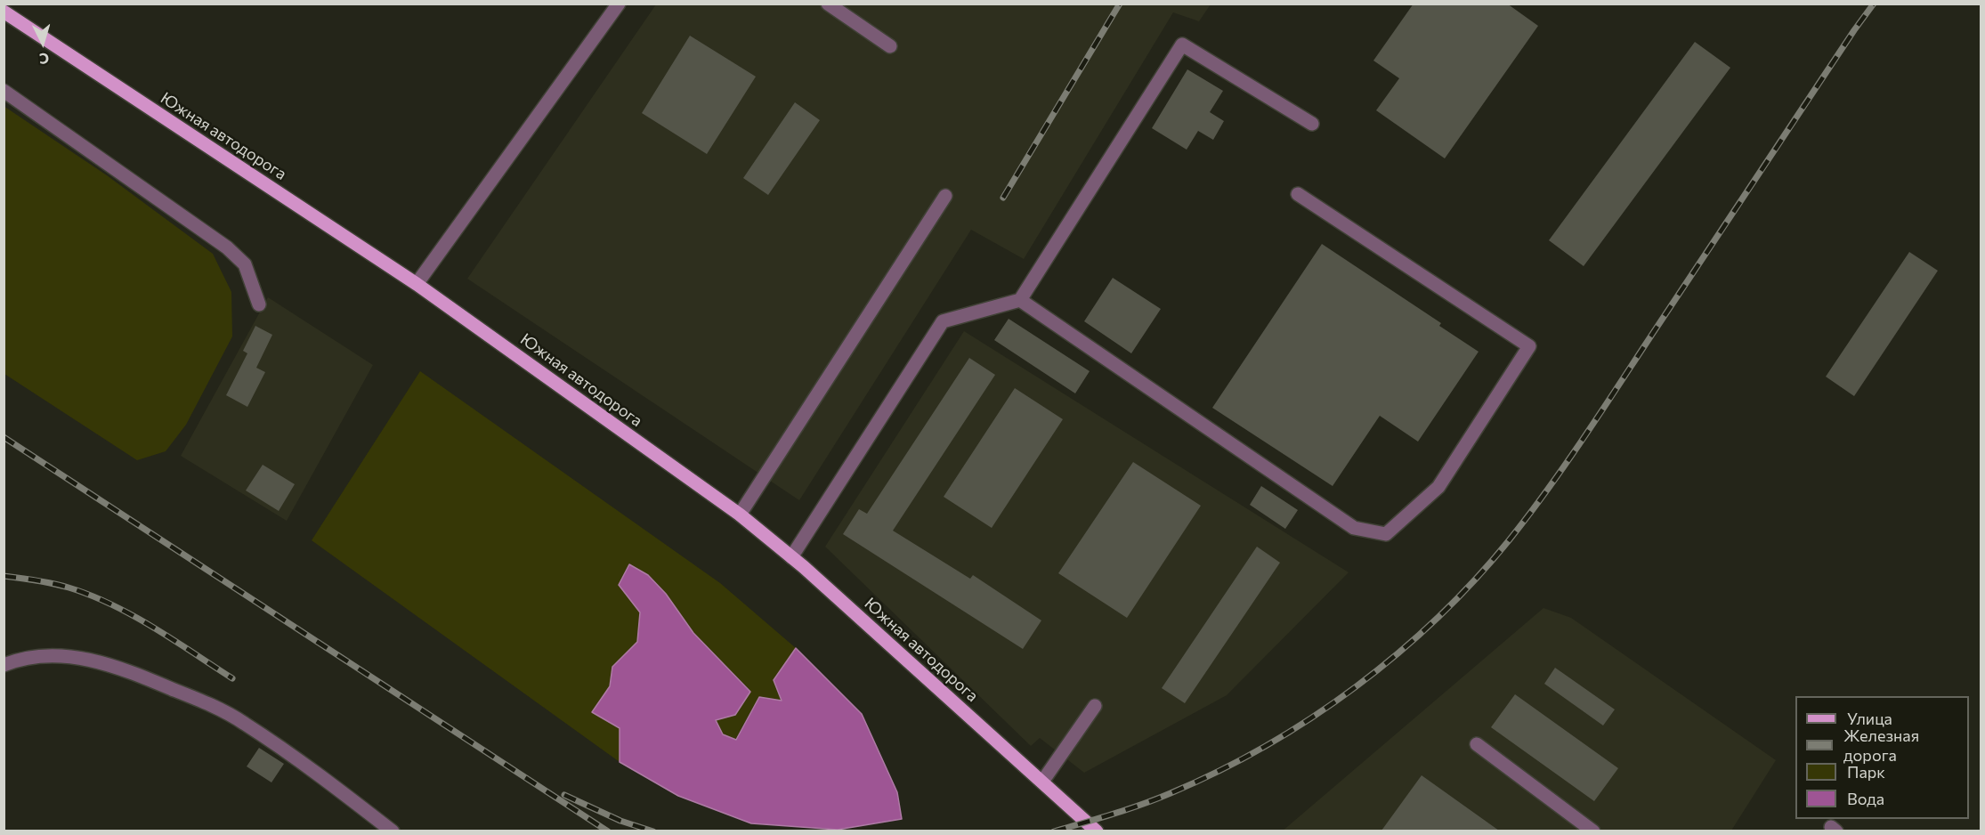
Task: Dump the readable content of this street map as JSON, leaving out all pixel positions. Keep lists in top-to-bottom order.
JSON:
{
  "streets": {
    "main road": ["Южная автодорога"]
  },
  "legend": [
    "Улица",
    "Железная дорога",
    "Парк",
    "Вода"
  ],
  "north": "bottom"
}
